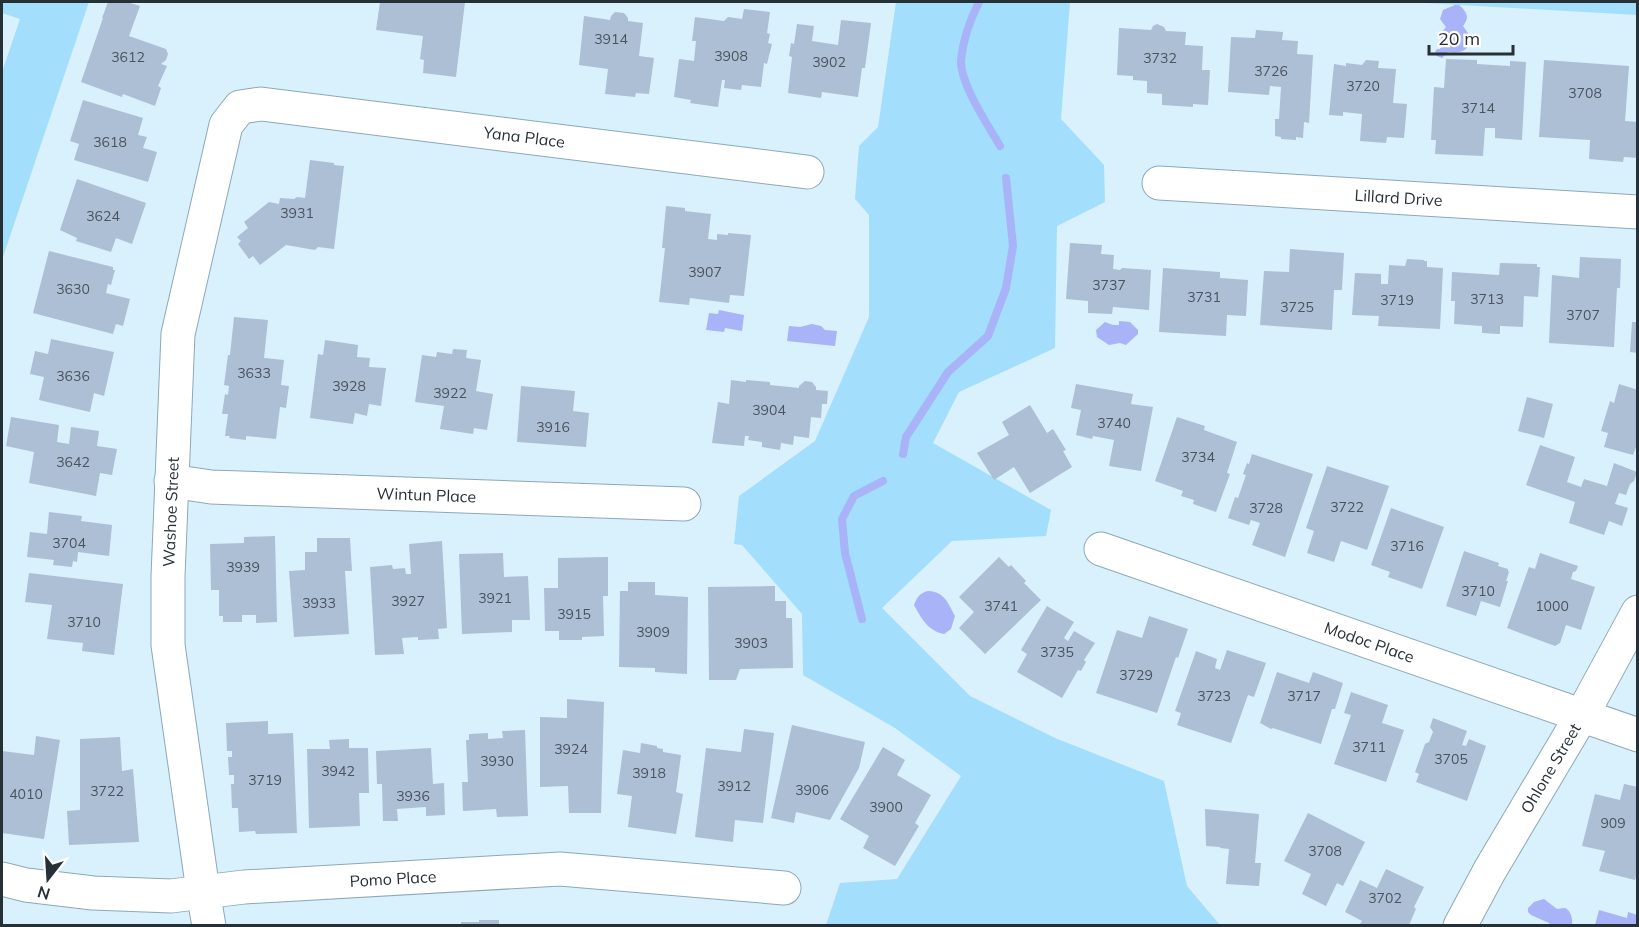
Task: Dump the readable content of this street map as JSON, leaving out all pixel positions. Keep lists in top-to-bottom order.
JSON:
{
  "streets": {
    "street": [
      "Yana Place",
      "Lillard Drive",
      "Wintun Place",
      "Washoe Street",
      "Modoc Place",
      "Ohlone Street",
      "Pomo Place"
    ]
  },
  "crossings": [
    ["Yana Place", "Washoe Street"],
    ["Wintun Place", "Washoe Street"],
    ["Washoe Street", "Pomo Place"],
    ["Modoc Place", "Ohlone Street"]
  ],
  "house_numbers": [
    "3914",
    "3908",
    "3612",
    "3732",
    "3902",
    "3726",
    "3720",
    "3708",
    "3714",
    "3618",
    "3931",
    "3624",
    "3907",
    "3737",
    "3630",
    "3731",
    "3713",
    "3719",
    "3725",
    "3707",
    "3633",
    "3636",
    "3928",
    "3922",
    "3904",
    "3740",
    "3916",
    "3734",
    "3642",
    "3722",
    "3728",
    "3704",
    "3716",
    "3939",
    "3710",
    "3921",
    "3927",
    "3933",
    "3741",
    "1000",
    "3915",
    "3710",
    "3909",
    "3903",
    "3735",
    "3729",
    "3723",
    "3717",
    "3711",
    "3924",
    "3705",
    "3930",
    "3942",
    "3918",
    "3719",
    "3912",
    "3906",
    "3722",
    "4010",
    "3936",
    "3900",
    "909",
    "3708",
    "3702"
  ],
  "scale_bar": "20 m",
  "north": "bottom"
}
